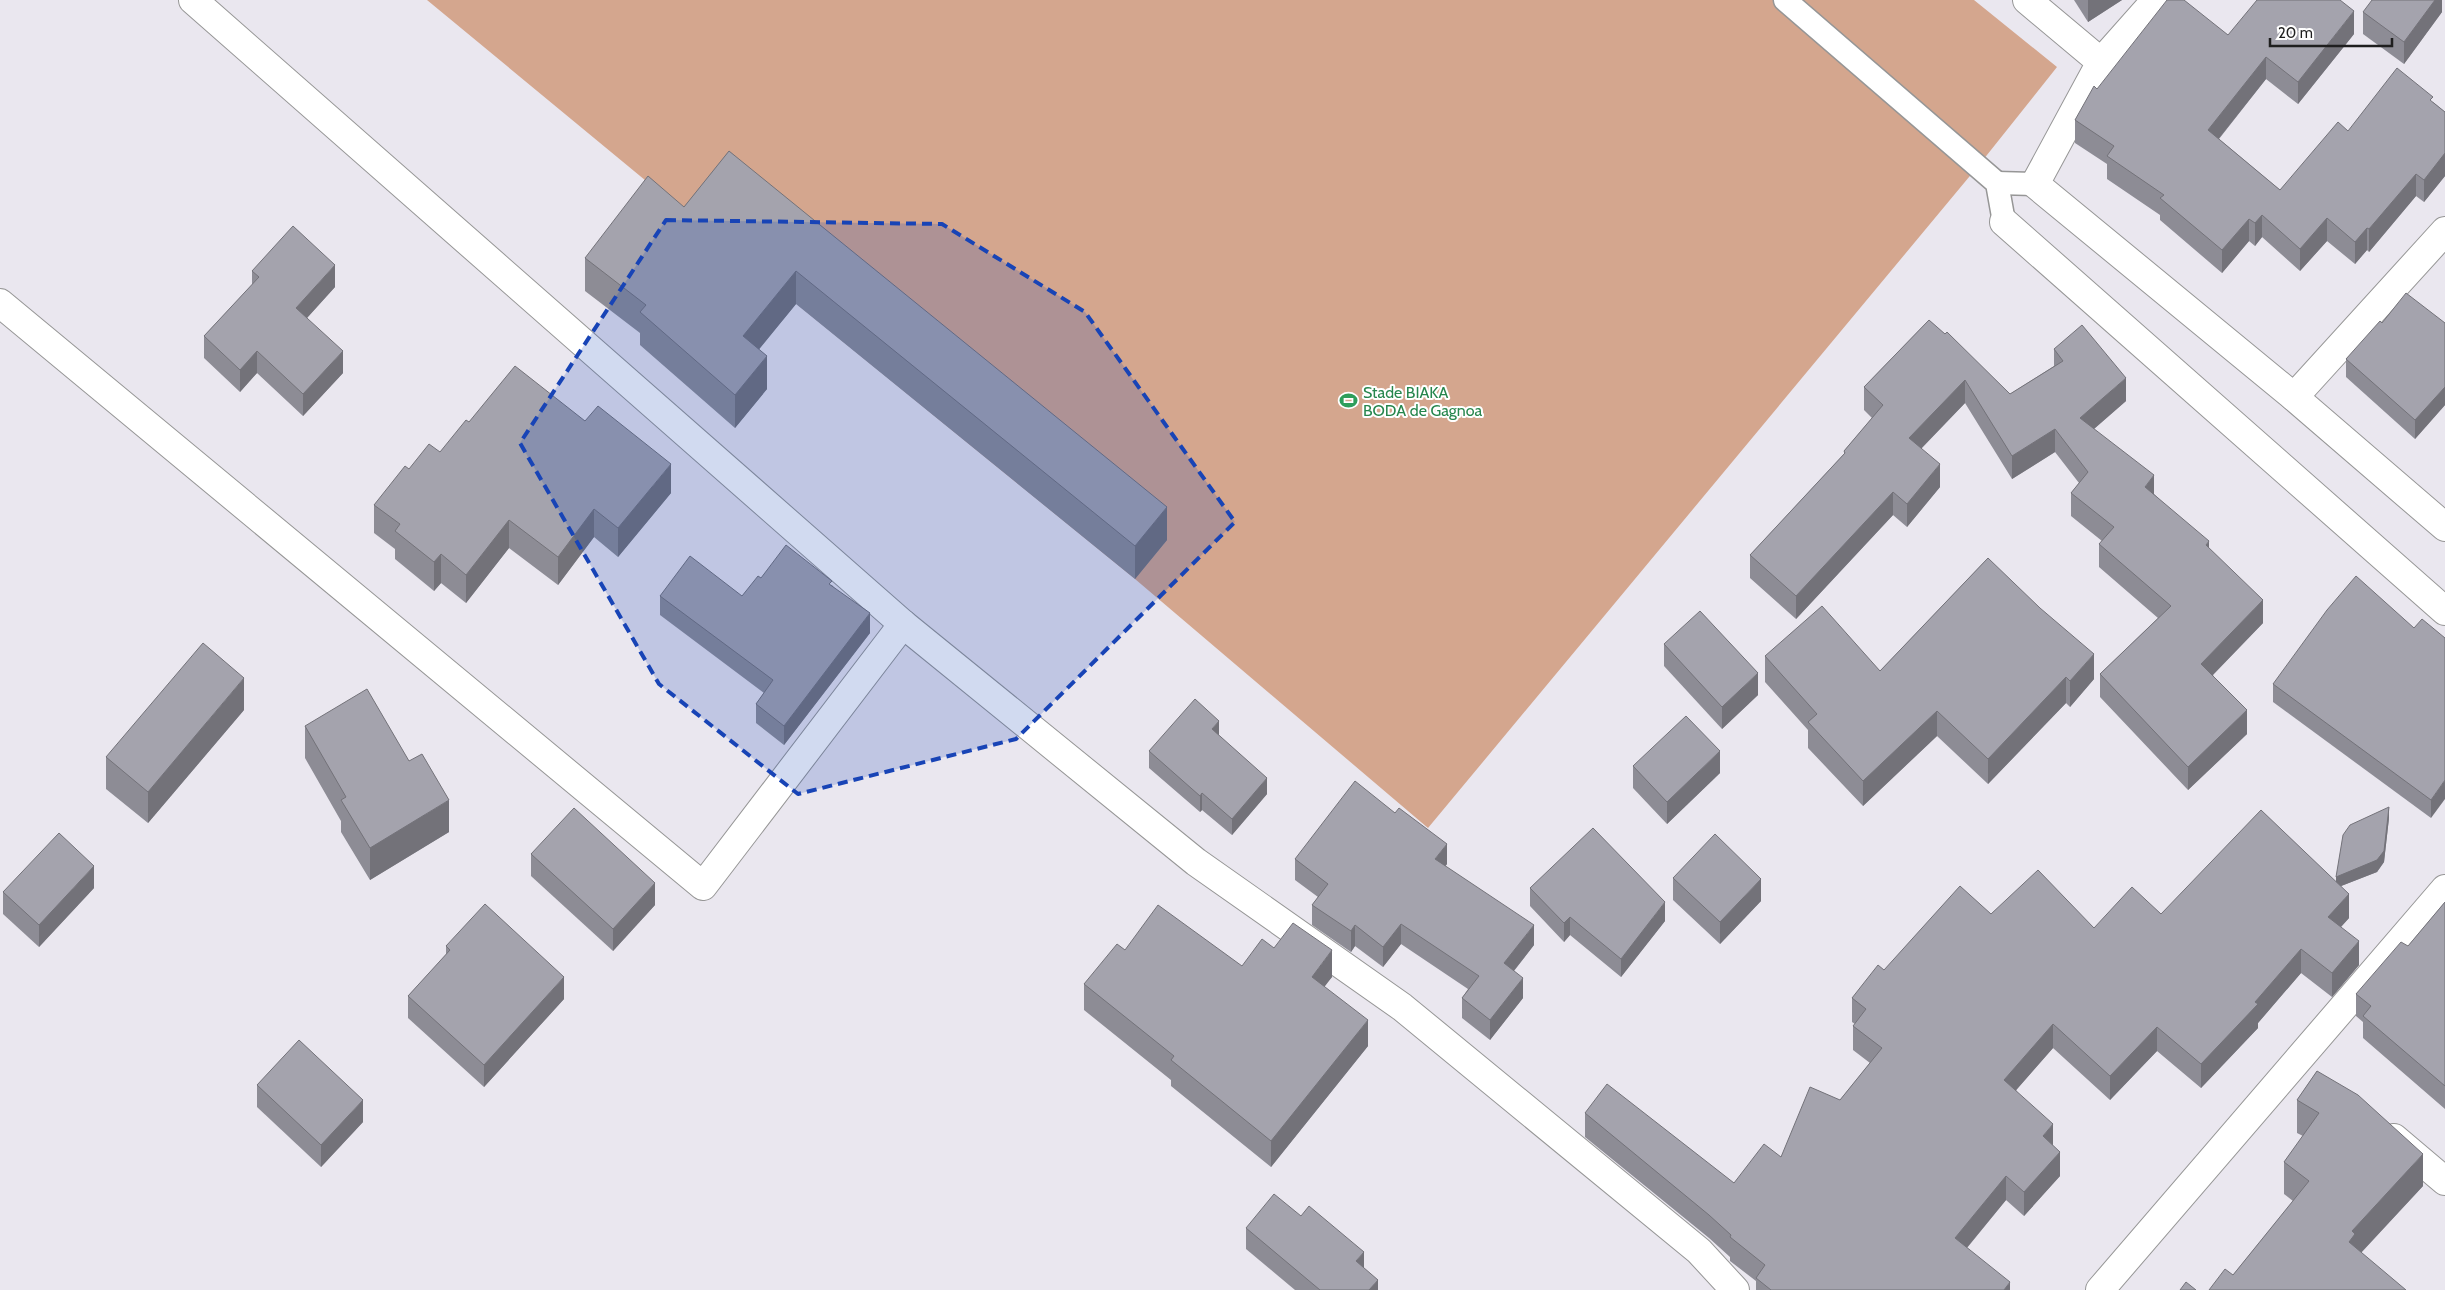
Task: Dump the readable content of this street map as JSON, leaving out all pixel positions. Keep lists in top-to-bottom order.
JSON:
{
  "places": {
    "sports": ["Stade BIAKA BODA de Gagnoa"]
  },
  "scale_bar": "20 m"
}
